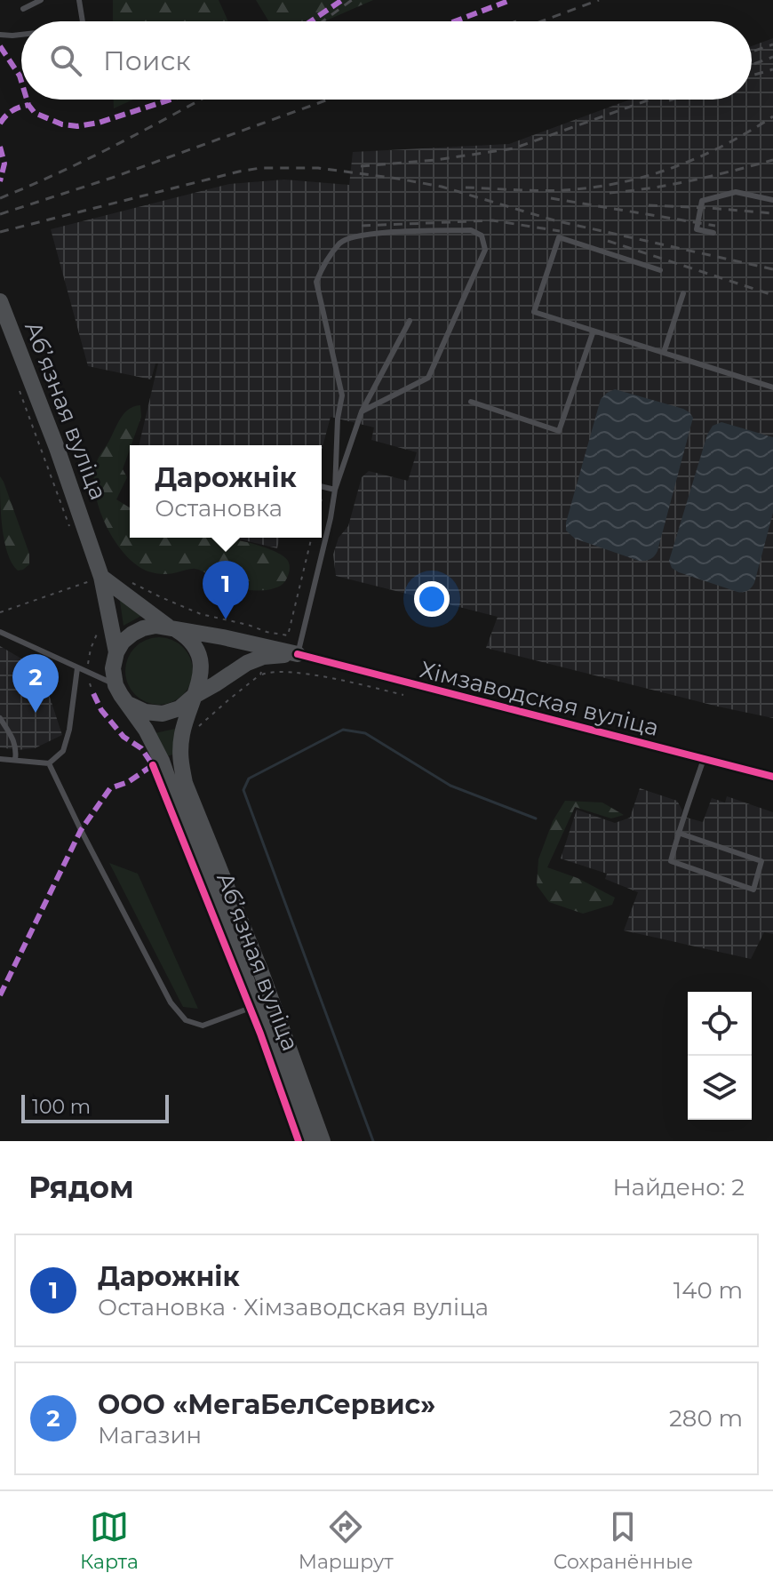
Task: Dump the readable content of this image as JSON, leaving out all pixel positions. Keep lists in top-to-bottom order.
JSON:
{
  "streets": {
    "main road": ["Абʼязная вуліца"],
    "street": ["Хімзаводская вуліца"]
  },
  "scale_bar": "100 m",
  "page": {
    "search": "Поиск",
    "popup": ["Дарожнік", "Остановка"],
    "pins": ["1", "2"],
    "scale": "100 m",
    "heading": ["Рядом", "Найдено: 2"],
    "list": [
      {
        "mark": "1",
        "name": "Дарожнік",
        "note": "Остановка · Хімзаводская вуліца",
        "value": "140 m"
      },
      {
        "mark": "2",
        "name": "ООО «МегаБелСервис»",
        "note": "Магазин",
        "value": "280 m"
      }
    ],
    "nav": ["Карта", "Маршрут", "Сохранённые"]
  }
}
